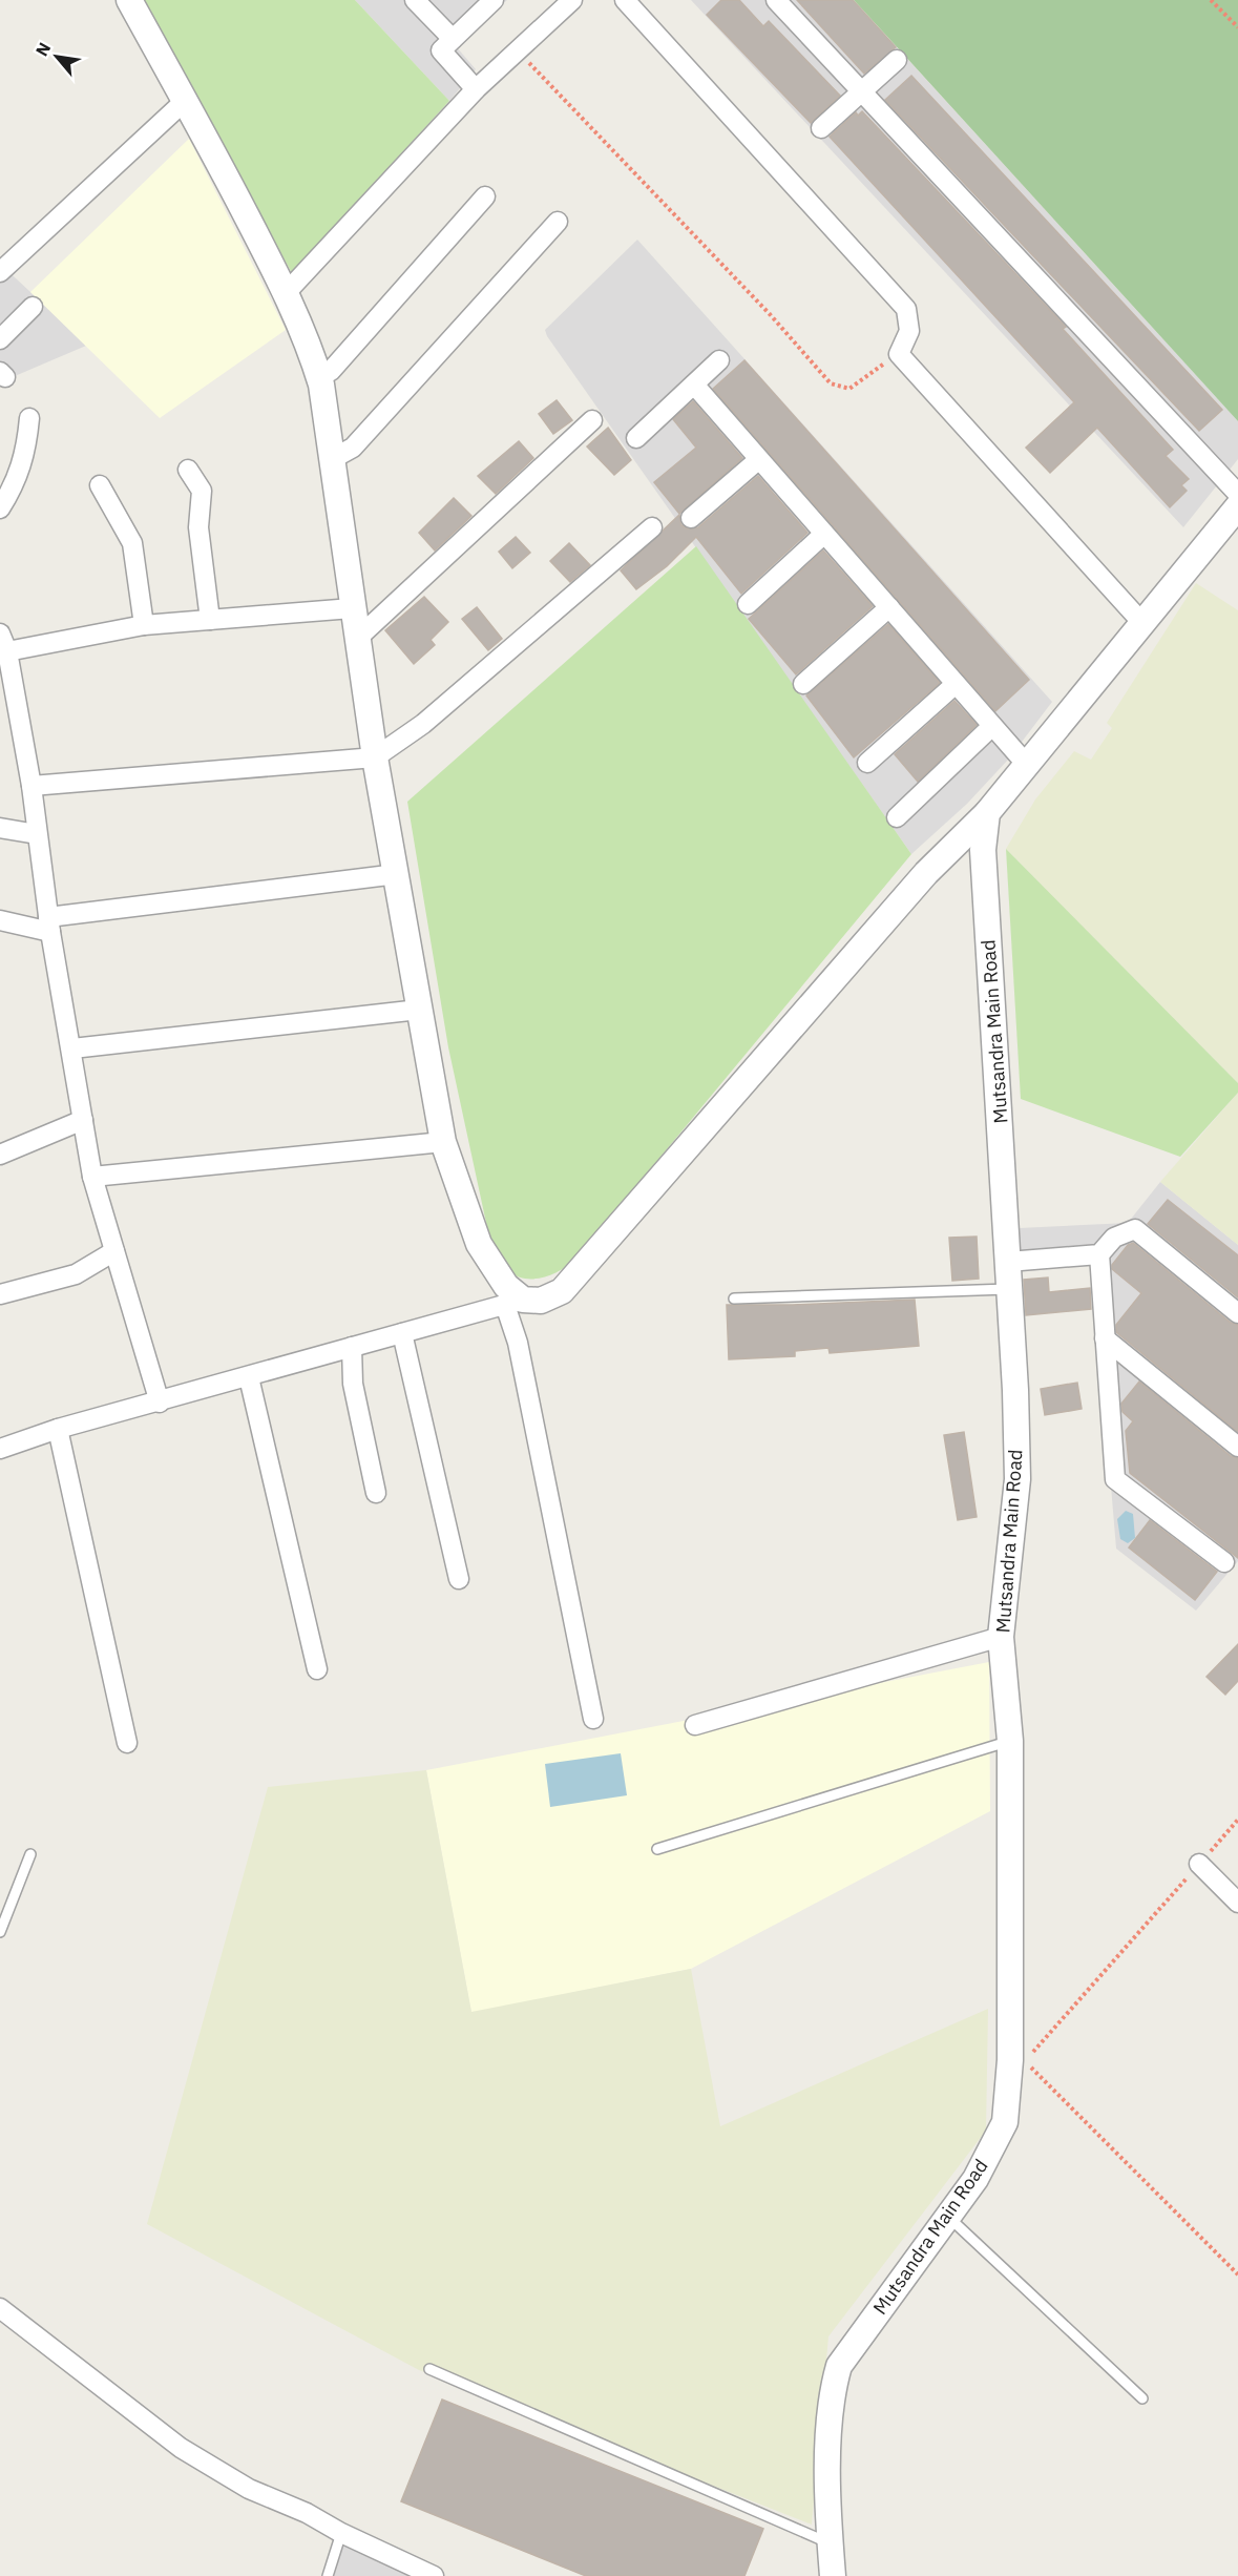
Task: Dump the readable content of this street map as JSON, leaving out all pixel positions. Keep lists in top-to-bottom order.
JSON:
{
  "streets": {
    "street": ["Mutsandra Main Road"]
  },
  "north": "top left"
}
